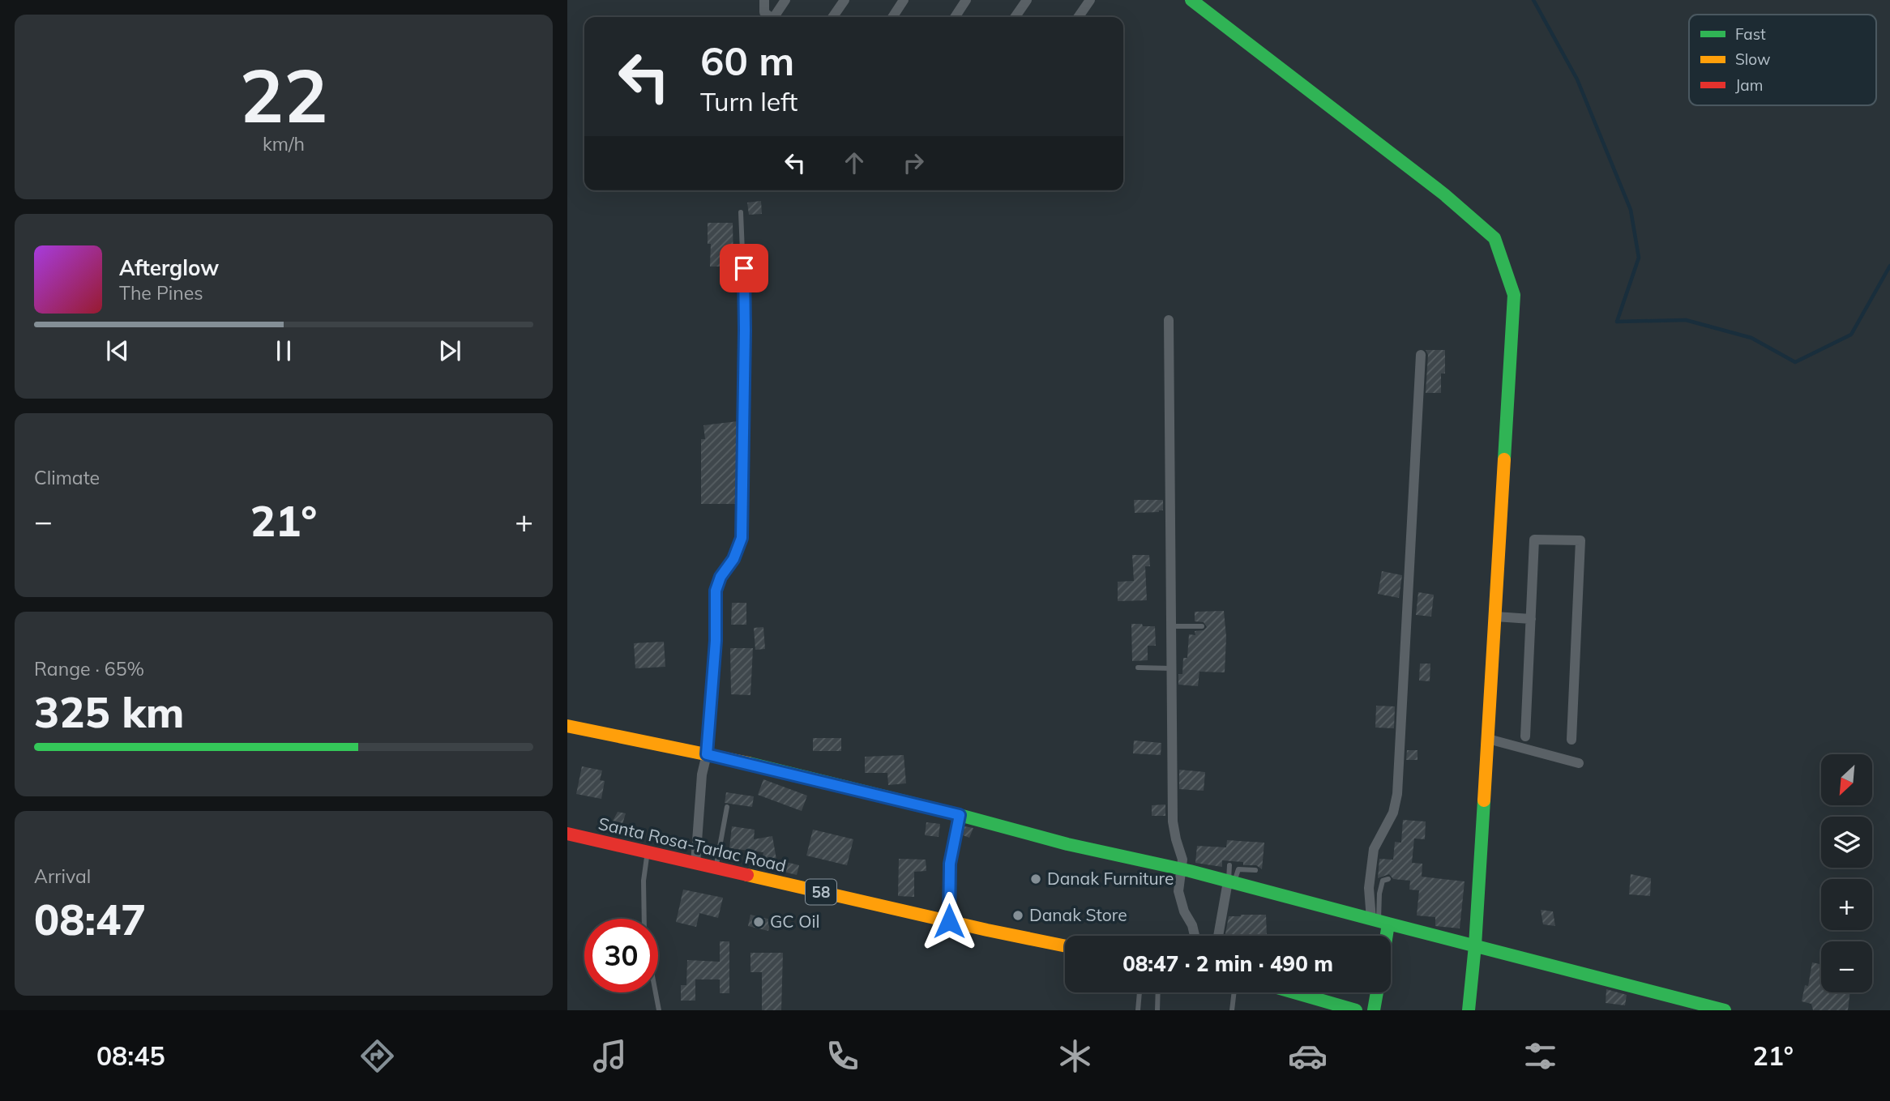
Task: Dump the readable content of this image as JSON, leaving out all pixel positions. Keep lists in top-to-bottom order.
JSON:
{
  "streets": {
    "main road": ["Santa Rosa-Tarlac Road", "58"]
  },
  "places": ["Danak Furniture", "Danak Store", "GC Oil"],
  "legend": ["Fast", "Slow", "Jam"],
  "north": "bottom left",
  "page": {
    "tile": [
      ["22", "km/h"],
      "Climate",
      ["Range · 65%", "325 km"],
      ["Arrival", "08:47"]
    ],
    "turn": ["60 m", "Turn left"],
    "song": ["Afterglow", "The Pines"],
    "heat": ["−", "21°", "+"],
    "map_buttons": ["+", "−"],
    "limit": "30",
    "trip": "08:47 · 2 min · 490 m",
    "tabs": ["08:45", "21°"]
  }
}
